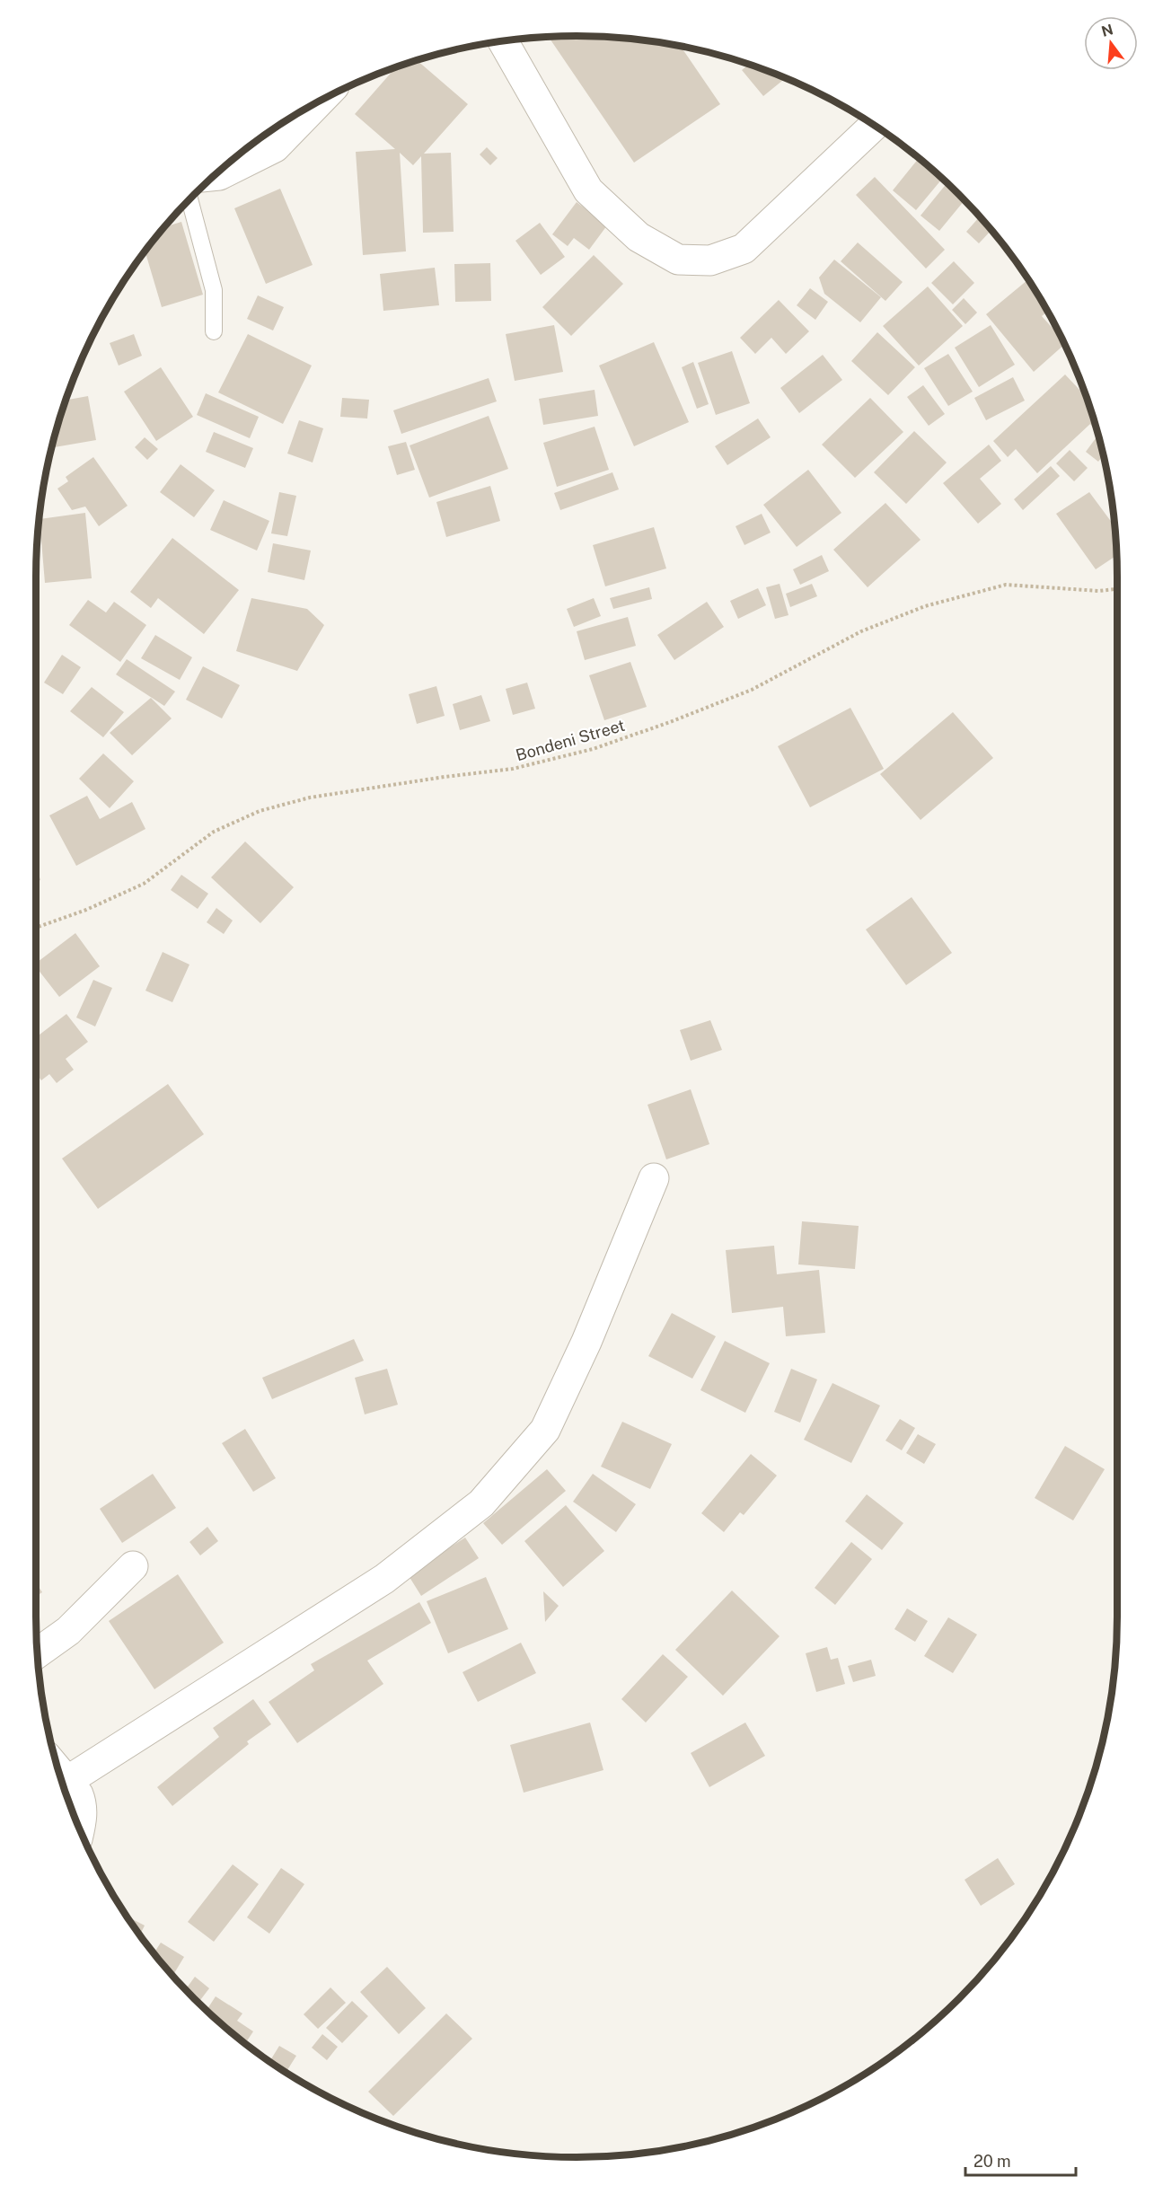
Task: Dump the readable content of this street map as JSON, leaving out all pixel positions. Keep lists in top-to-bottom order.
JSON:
{
  "streets": {
    "path": ["Bondeni Street"]
  },
  "scale_bar": "20 m",
  "north": "top"
}
